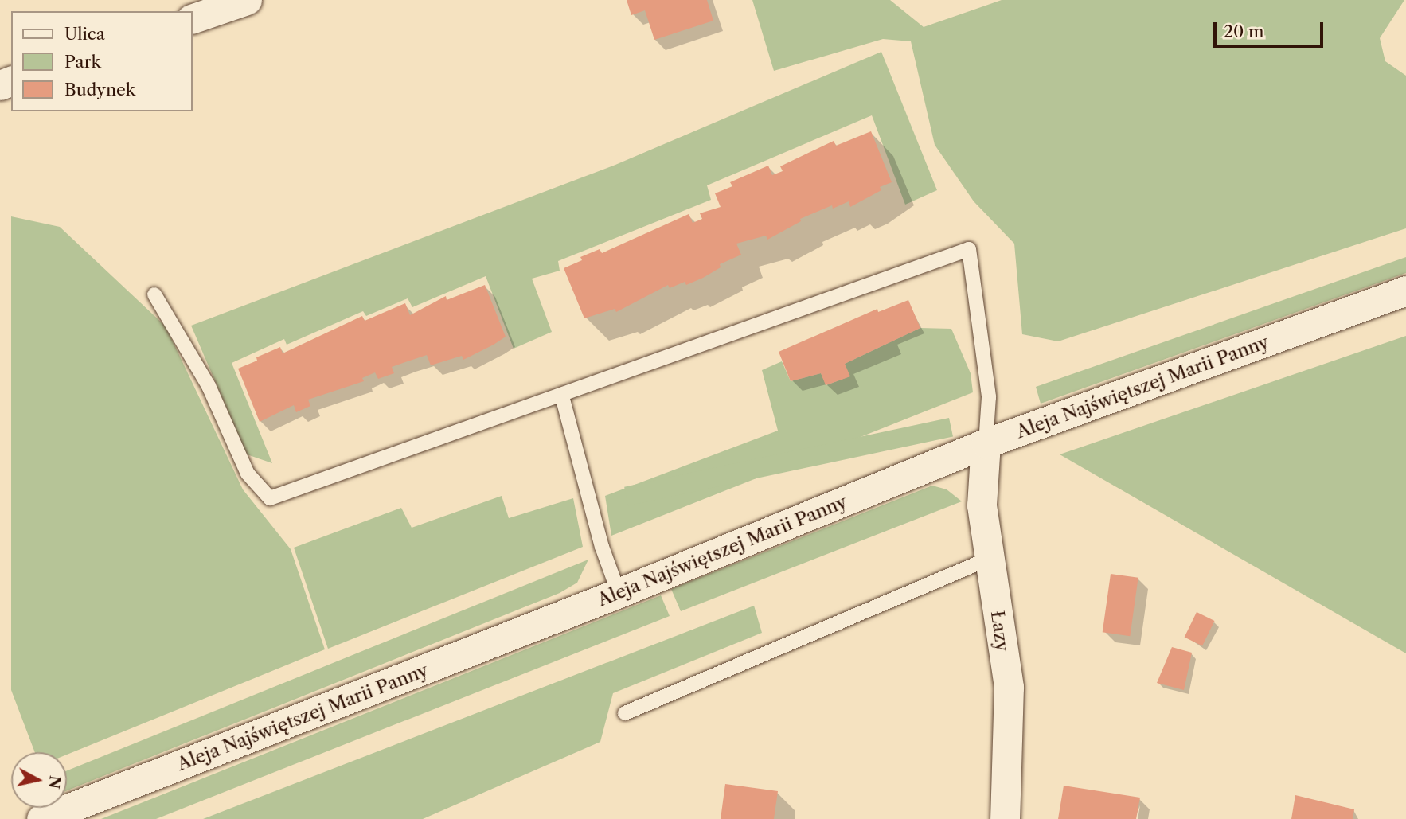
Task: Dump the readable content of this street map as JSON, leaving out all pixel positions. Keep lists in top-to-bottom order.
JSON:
{
  "streets": {
    "street": ["Aleja Najświętszej Marii Panny", "Łazy"]
  },
  "crossings": [
    ["Aleja Najświętszej Marii Panny", "Łazy"]
  ],
  "legend": ["Ulica", "Park", "Budynek"],
  "scale_bar": "20 m",
  "north": "right"
}
